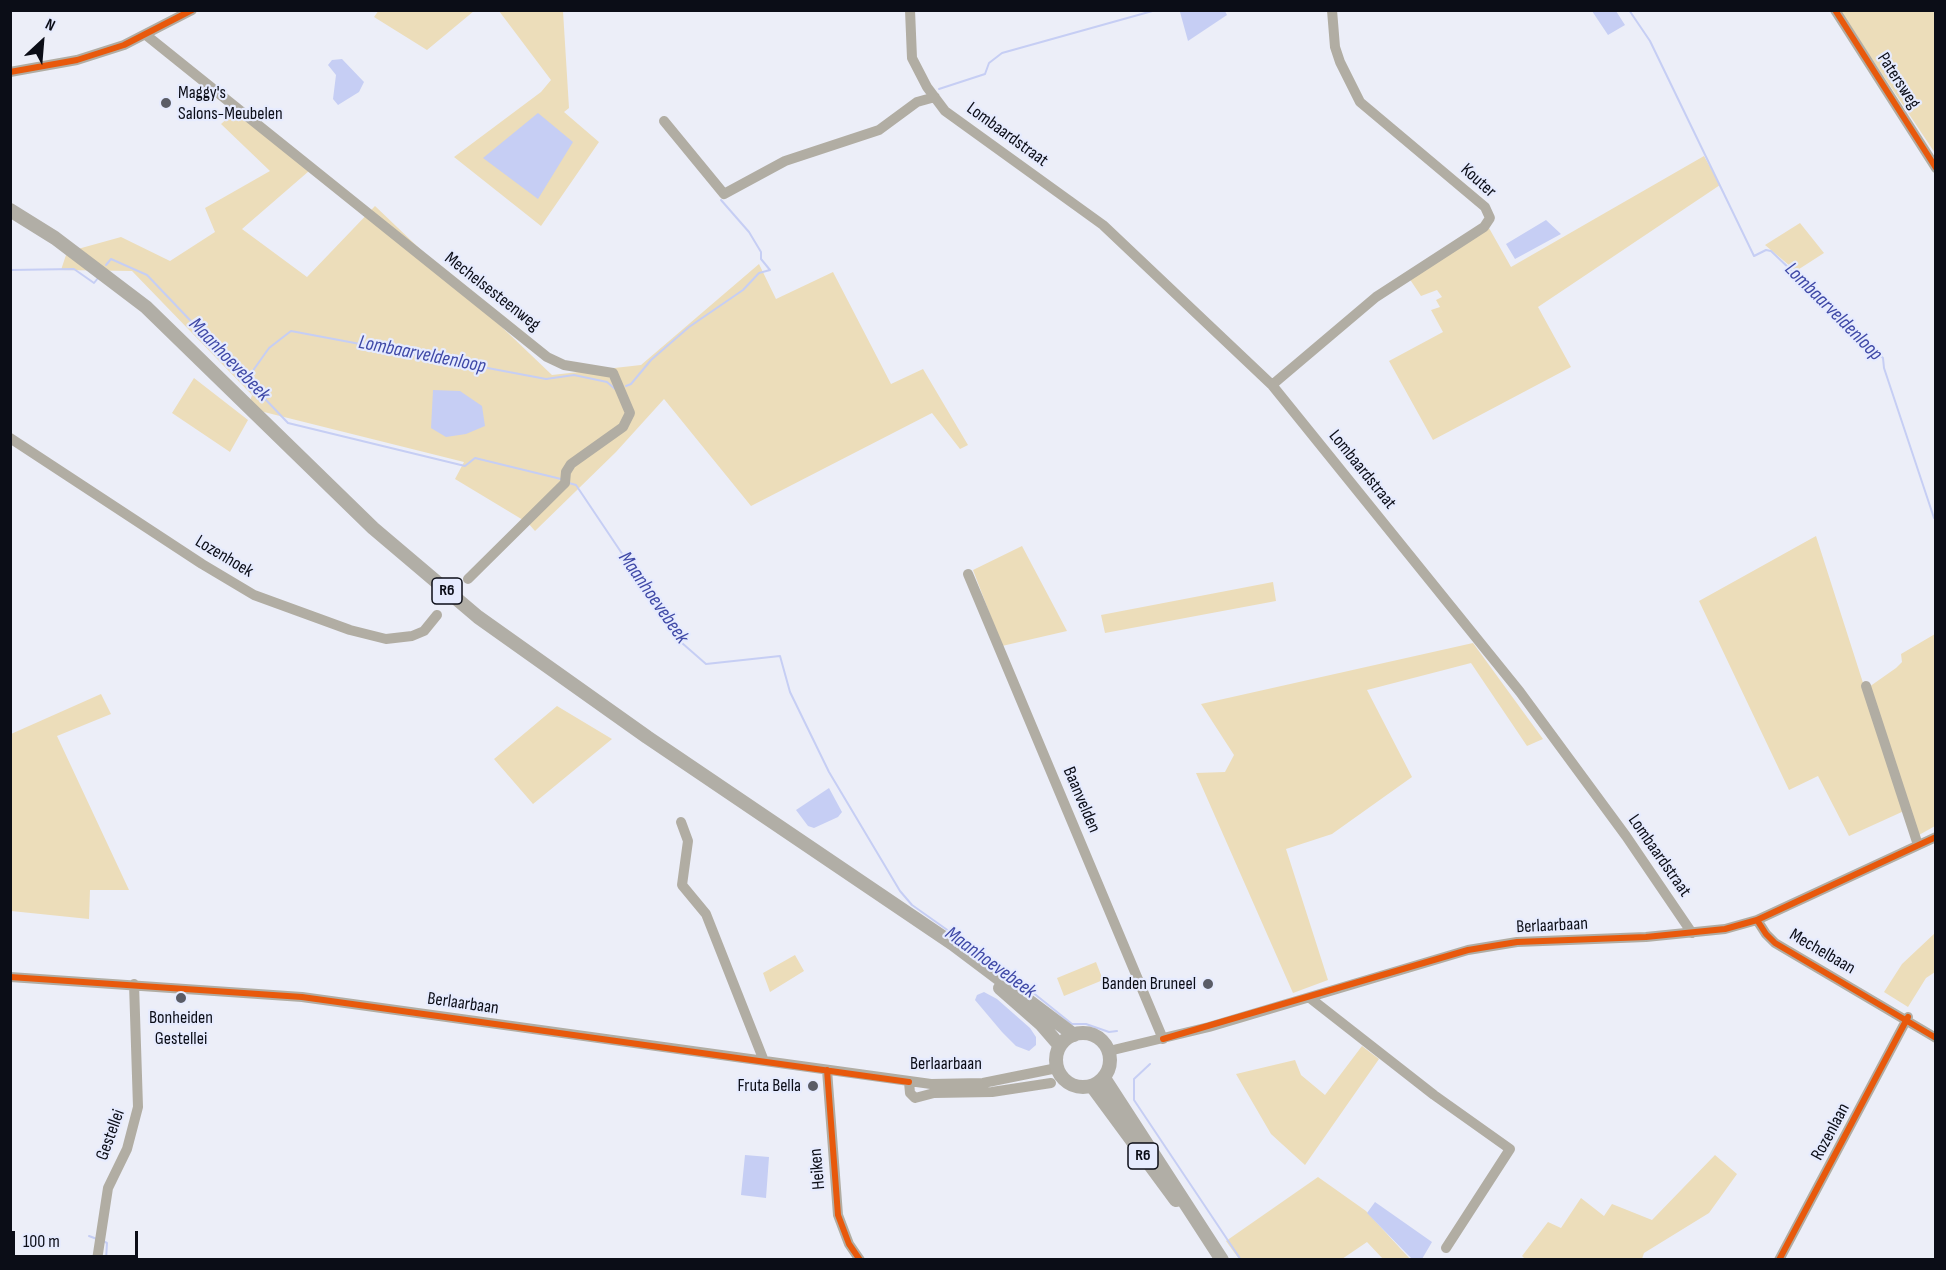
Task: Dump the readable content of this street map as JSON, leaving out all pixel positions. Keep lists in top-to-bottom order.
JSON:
{
  "streets": {
    "main road": ["R6"],
    "street": [
      "Patersweg",
      "Lombaardstraat",
      "Kouter",
      "Mechelsesteenweg",
      "Lozenhoek",
      "Baanvelden",
      "Berlaarbaan",
      "Mechelbaan",
      "Rozenlaan",
      "Gestellei",
      "Heiken"
    ]
  },
  "crossings": [
    ["Lombaardstraat", "Kouter"],
    ["Lombaardstraat", "Berlaarbaan"],
    ["R6", "Berlaarbaan"],
    ["Baanvelden", "Berlaarbaan"],
    ["Berlaarbaan", "Mechelbaan"],
    ["Berlaarbaan", "Gestellei"],
    ["Berlaarbaan", "Heiken"],
    ["Mechelbaan", "Rozenlaan"]
  ],
  "water": ["Lombaarveldenloop", "Maanhoevebeek"],
  "places": [
    "Maggy's Salons-Meubelen",
    "Banden Bruneel",
    "Bonheiden Gestellei",
    "Fruta Bella"
  ],
  "scale_bar": "100 m",
  "north": "top right"
}
